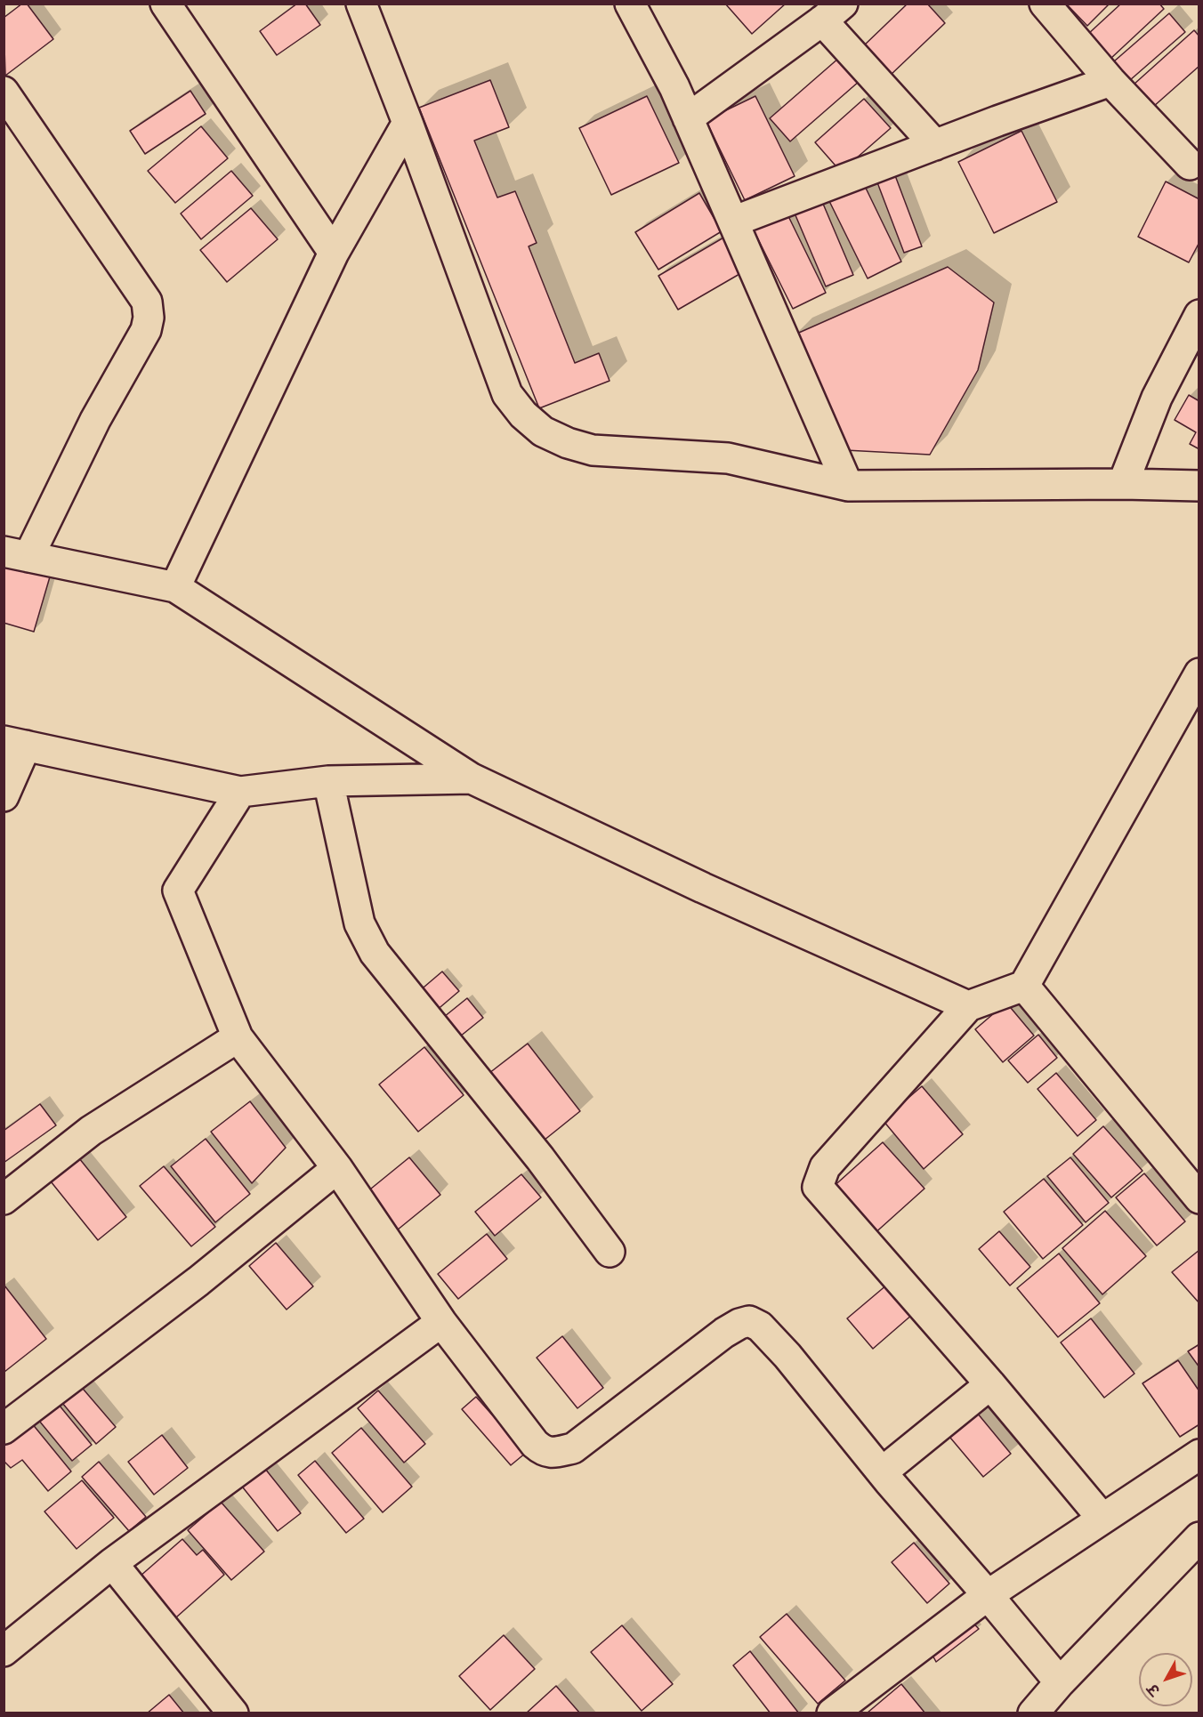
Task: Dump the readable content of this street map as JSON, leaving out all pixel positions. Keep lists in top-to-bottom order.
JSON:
{
  "north": "bottom left"
}
